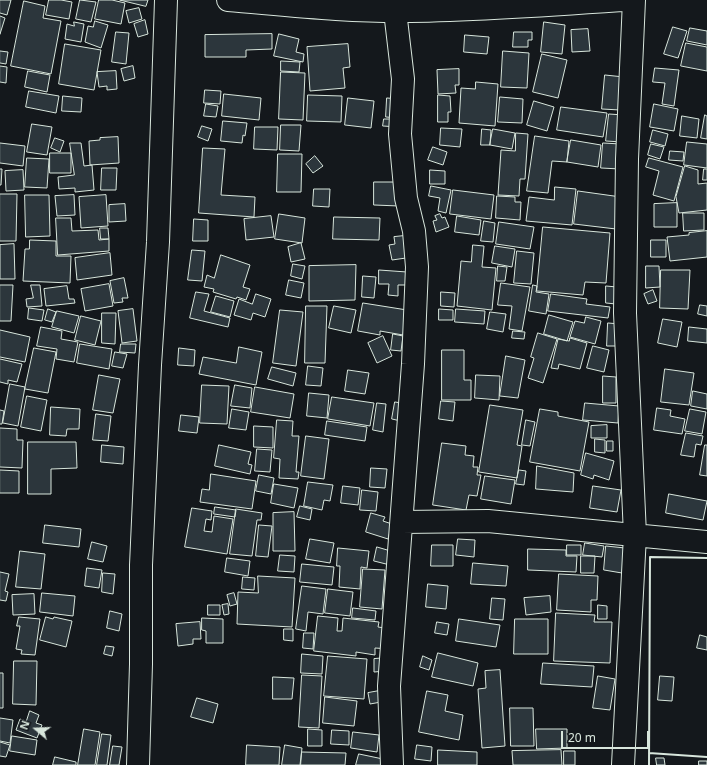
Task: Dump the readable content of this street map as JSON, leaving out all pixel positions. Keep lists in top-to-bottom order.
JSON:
{
  "scale_bar": "20 m",
  "north": "left"
}
